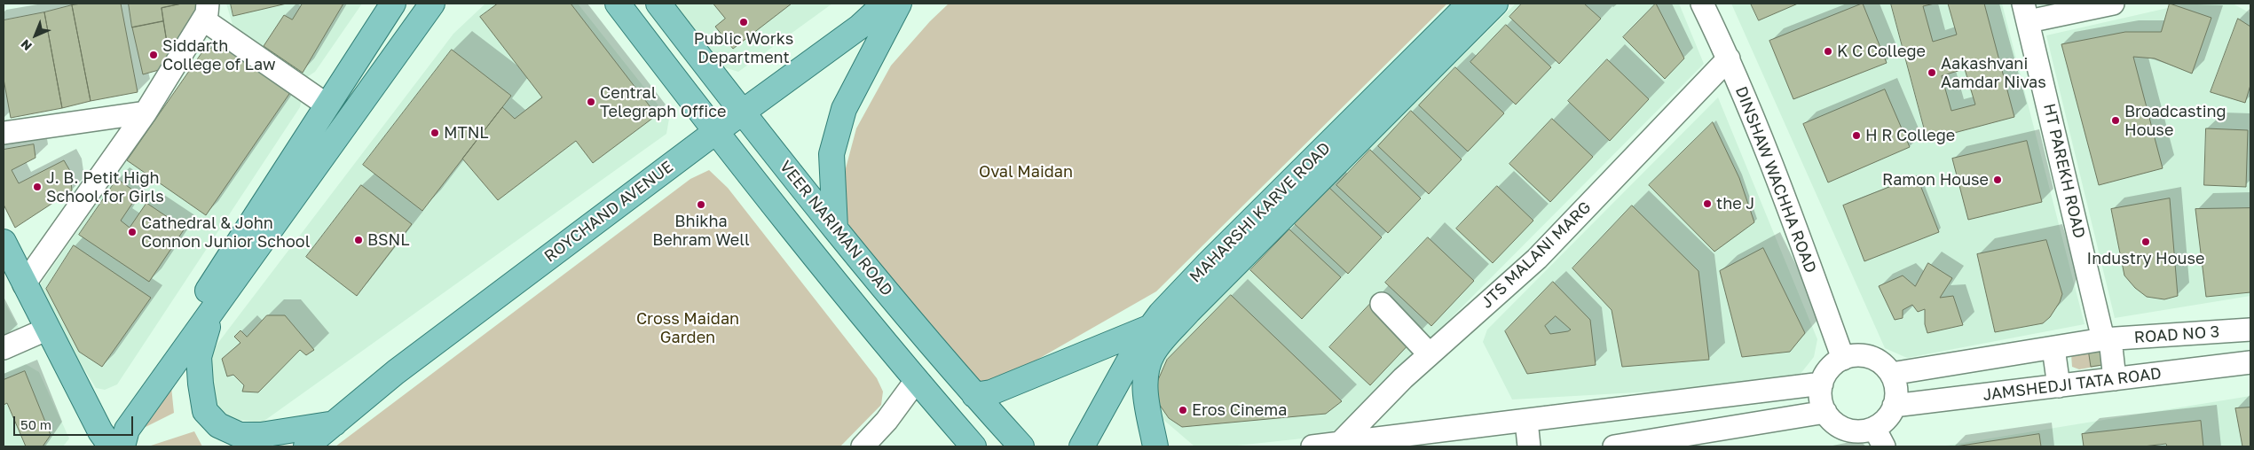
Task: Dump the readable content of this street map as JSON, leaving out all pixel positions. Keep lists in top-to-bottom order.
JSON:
{
  "streets": {
    "main road": ["ROYCHAND AVENUE", "MAHARSHI KARVE ROAD", "VEER NARIMAN ROAD"],
    "street": [
      "HT PAREKH ROAD",
      "DINSHAW WACHHA ROAD",
      "JTS MALANI MARG",
      "ROAD NO 3",
      "JAMSHEDJI TATA ROAD"
    ]
  },
  "crossings": [
    ["HT PAREKH ROAD", "ROAD NO 3"],
    ["HT PAREKH ROAD", "JAMSHEDJI TATA ROAD"],
    ["DINSHAW WACHHA ROAD", "JTS MALANI MARG"],
    ["DINSHAW WACHHA ROAD", "ROAD NO 3"],
    ["DINSHAW WACHHA ROAD", "JAMSHEDJI TATA ROAD"],
    ["ROYCHAND AVENUE", "VEER NARIMAN ROAD"],
    ["ROAD NO 3", "JAMSHEDJI TATA ROAD"]
  ],
  "parks": ["Oval Maidan", "Cross Maidan Garden"],
  "places": [
    "Public Works Department",
    "K C College",
    "Siddarth College of Law",
    "Aakashvani Aamdar Nivas",
    "Central Telegraph Office",
    "Broadcasting House",
    "MTNL",
    "H R College",
    "Ramon House",
    "J. B. Petit High School for Girls",
    "the J",
    "Bhikha Behram Well",
    "Cathedral & John Connon Junior School",
    "BSNL",
    "Industry House",
    "Eros Cinema"
  ],
  "scale_bar": "50 m",
  "north": "bottom left"
}
